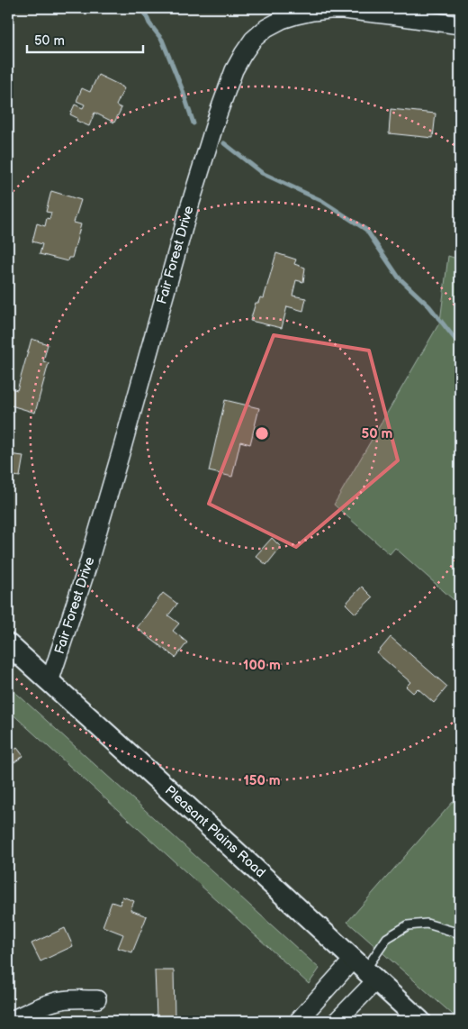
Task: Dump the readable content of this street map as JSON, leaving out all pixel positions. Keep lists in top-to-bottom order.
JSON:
{
  "streets": {
    "street": ["Fair Forest Drive", "Pleasant Plains Road"]
  },
  "crossings": [
    ["Fair Forest Drive", "Pleasant Plains Road"]
  ],
  "scale_bar": "50 m",
  "rings": ["50 m", "100 m", "150 m"]
}
